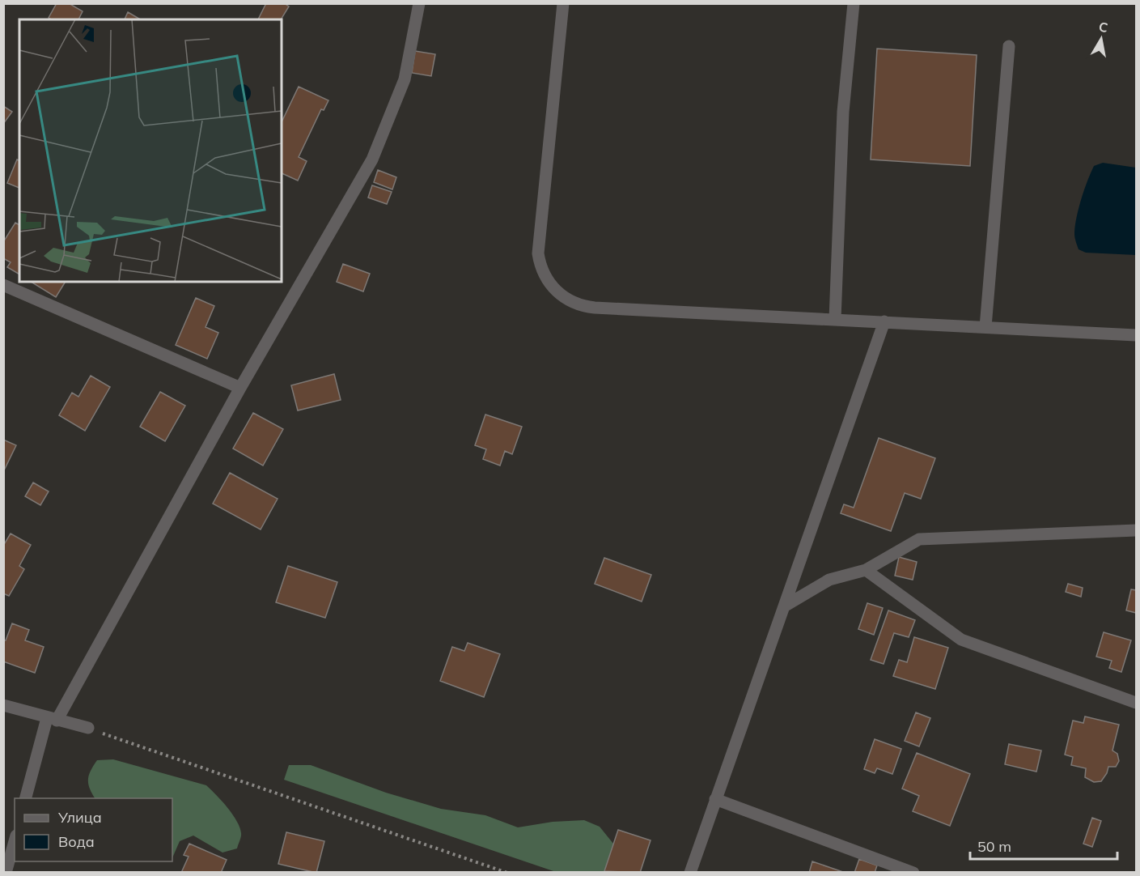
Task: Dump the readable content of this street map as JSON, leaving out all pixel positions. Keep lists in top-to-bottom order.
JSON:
{
  "legend": ["Улица", "Вода"],
  "scale_bar": "50 m",
  "north": "top"
}
